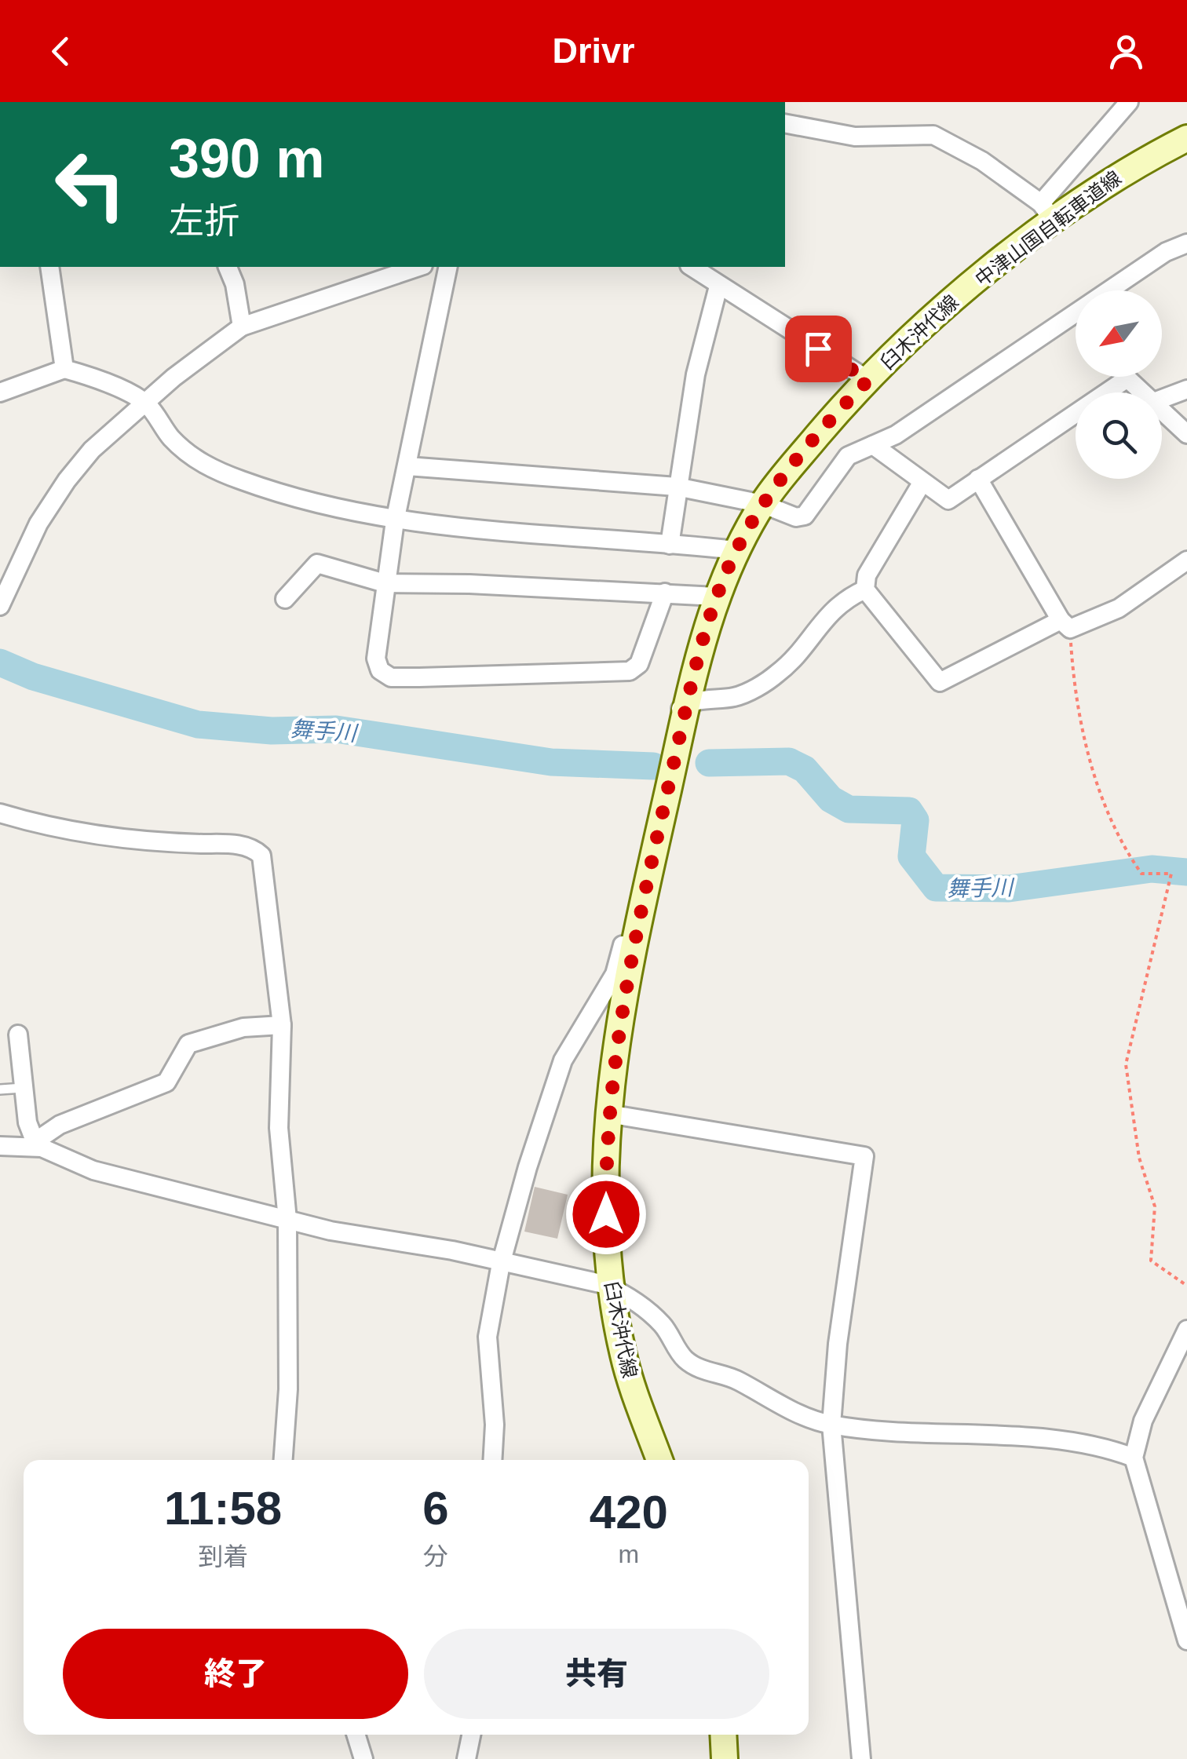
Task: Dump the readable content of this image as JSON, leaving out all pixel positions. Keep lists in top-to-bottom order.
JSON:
{
  "streets": {
    "main road": ["臼木沖代線"]
  },
  "water": ["舞手川"],
  "north": "bottom left",
  "page": {
    "header": "Drivr",
    "turn": ["390 m", "左折"],
    "eta": [
      "11:58",
      "到着",
      "6",
      "分",
      "420",
      "m"
    ],
    "buttons": ["終了", "共有"]
  }
}
